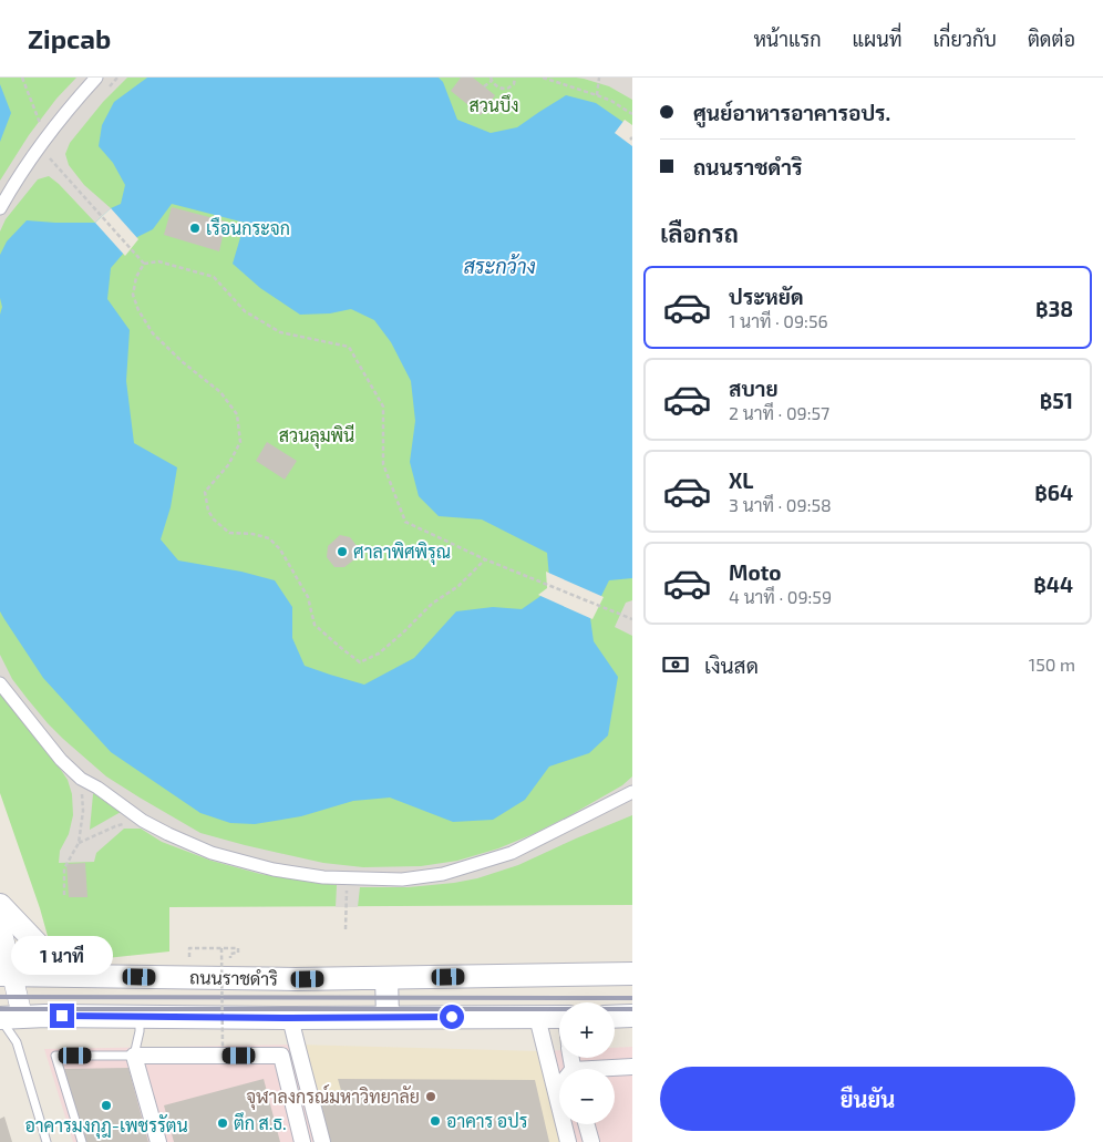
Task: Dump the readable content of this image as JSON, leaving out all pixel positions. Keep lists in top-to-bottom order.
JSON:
{
  "streets": {
    "main road": ["ถนนราชดำริ"]
  },
  "water": ["สระกว้าง"],
  "parks": ["สวนบึง", "สวนลุมพินี"],
  "places": [
    "เรือนกระจก",
    "ศาลาพิศพิรุณ",
    "จุฬาลงกรณ์มหาวิทยาลัย",
    "อาคารมงกุฎ-เพชรรัตน",
    "อาคาร อปร",
    "ตึก ส.ธ."
  ],
  "page": {
    "header": "Zipcab",
    "nav": [
      "หน้าแรก",
      "แผนที่",
      "เกี่ยวกับ",
      "ติดต่อ"
    ],
    "banner": ["ศูนย์อาหารอาคารอปร.", "ถนนราชดำริ"],
    "heading": "เลือกรถ",
    "list": [
      {
        "name": "ประหยัด",
        "note": "1 นาที · 09:56",
        "value": "฿38"
      },
      {
        "name": "สบาย",
        "note": "2 นาที · 09:57",
        "value": "฿51"
      },
      {
        "name": "XL",
        "note": "3 นาที · 09:58",
        "value": "฿64"
      },
      {
        "name": "Moto",
        "note": "4 นาที · 09:59",
        "value": "฿44"
      }
    ],
    "pay": ["เงินสด", "150 m"],
    "bubble": "1 นาที",
    "map_buttons": ["+", "−"],
    "buttons": "ยืนยัน"
  }
}
